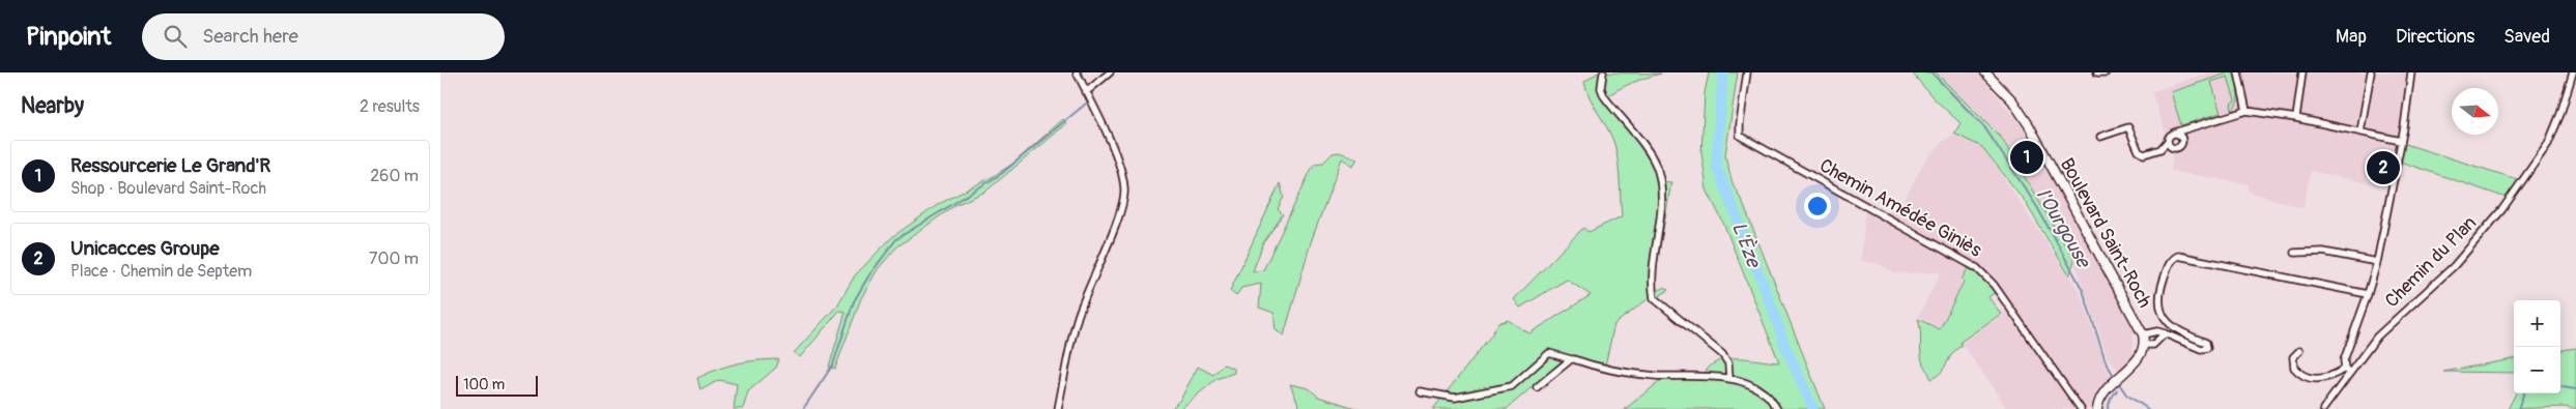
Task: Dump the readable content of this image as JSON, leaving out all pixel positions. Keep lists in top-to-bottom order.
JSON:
{
  "streets": {
    "main road": ["Boulevard Saint-Roch"],
    "street": ["Chemin Amédée Giniès", "Chemin du Plan"]
  },
  "water": ["l'Ourgouse", "L'Èze"],
  "scale_bar": "100 m",
  "north": "right",
  "page": {
    "header": "Pinpoint",
    "search": "Search here",
    "nav": ["Map", "Directions", "Saved"],
    "heading": ["Nearby", "2 results"],
    "pins": ["1", "2"],
    "list": [
      {
        "mark": "1",
        "name": "Ressourcerie Le Grand'R",
        "note": "Shop · Boulevard Saint-Roch",
        "value": "260 m"
      },
      {
        "mark": "2",
        "name": "Unicacces Groupe",
        "note": "Place · Chemin de Septem",
        "value": "700 m"
      }
    ],
    "map_buttons": ["+", "−"],
    "scale": "100 m"
  }
}
